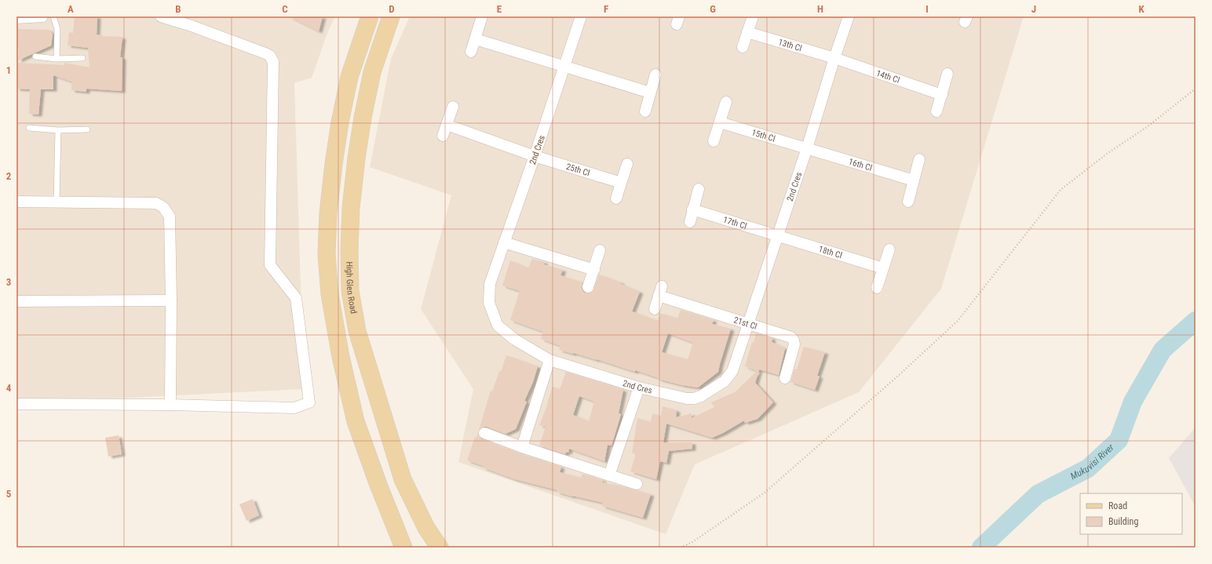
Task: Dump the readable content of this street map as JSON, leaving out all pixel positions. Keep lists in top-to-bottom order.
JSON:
{
  "streets": {
    "main road": ["High Glen Road"],
    "street": [
      "13th Cl",
      "14th Cl",
      "15th Cl",
      "2nd Cres",
      "16th Cl",
      "25th Cl",
      "17th Cl",
      "18th Cl",
      "21st Cl"
    ]
  },
  "crossings": [
    ["13th Cl", "14th Cl"],
    ["13th Cl", "2nd Cres"],
    ["14th Cl", "2nd Cres"],
    ["15th Cl", "2nd Cres"],
    ["15th Cl", "16th Cl"],
    ["2nd Cres", "16th Cl"],
    ["2nd Cres", "25th Cl"],
    ["2nd Cres", "17th Cl"],
    ["2nd Cres", "18th Cl"],
    ["2nd Cres", "21st Cl"],
    ["17th Cl", "18th Cl"]
  ],
  "water": ["Mukuvisi River"],
  "legend": ["Road", "Building"],
  "grid": {
    "columns": [
      "A",
      "B",
      "C",
      "D",
      "E",
      "F",
      "G",
      "H",
      "I",
      "J",
      "K"
    ],
    "rows": [
      "1",
      "2",
      "3",
      "4",
      "5"
    ]
  }
}
